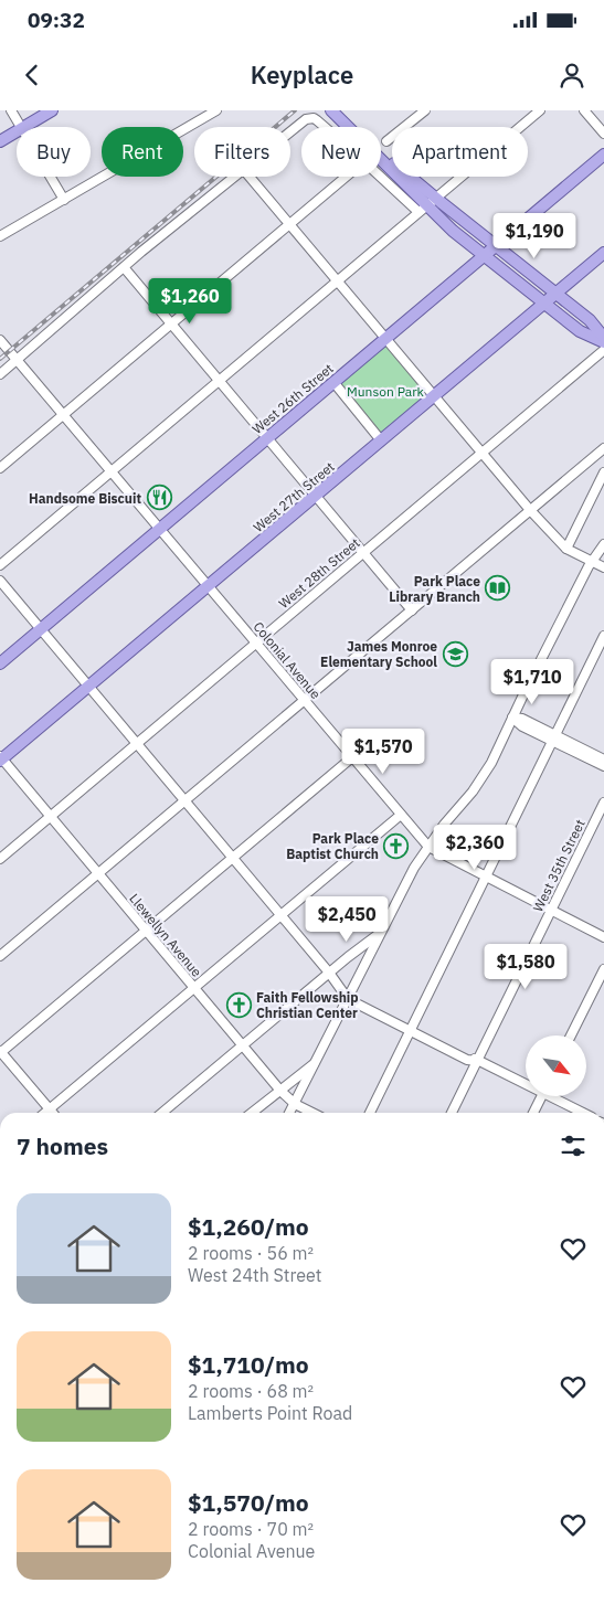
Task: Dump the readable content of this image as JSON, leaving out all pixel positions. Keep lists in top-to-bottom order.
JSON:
{
  "streets": {
    "main road": ["West 26th Street", "West 27th Street"],
    "street": [
      "West 28th Street",
      "Colonial Avenue",
      "West 35th Street",
      "Llewellyn Avenue"
    ]
  },
  "crossings": [
    ["West 26th Street", "Colonial Avenue"],
    ["West 27th Street", "Colonial Avenue"],
    ["West 27th Street", "Llewellyn Avenue"],
    ["West 28th Street", "Colonial Avenue"],
    ["West 28th Street", "Llewellyn Avenue"],
    ["Colonial Avenue", "West 35th Street"]
  ],
  "parks": ["Munson Park"],
  "places": {
    "restaurant": ["Handsome Biscuit"],
    "library": ["Park Place Library Branch"],
    "school or university": ["James Monroe Elementary School"],
    "church": ["Park Place Baptist Church", "Faith Fellowship Christian Center"]
  },
  "north": "bottom right",
  "page": {
    "status": "09:32",
    "header": "Keyplace",
    "chip": [
      "Buy",
      "Rent",
      "Filters",
      "New",
      "Apartment"
    ],
    "price": [
      "$1,190",
      "$1,260",
      "$1,710",
      "$1,570",
      "$2,360",
      "$2,450",
      "$1,580"
    ],
    "heading": "7 homes",
    "list": [
      {
        "name": "$1,260/mo",
        "note": "2 rooms · 56 m² · West 24th Street"
      },
      {
        "name": "$1,710/mo",
        "note": "2 rooms · 68 m² · Lamberts Point Road"
      },
      {
        "name": "$1,570/mo",
        "note": "2 rooms · 70 m² · Colonial Avenue"
      }
    ]
  }
}
